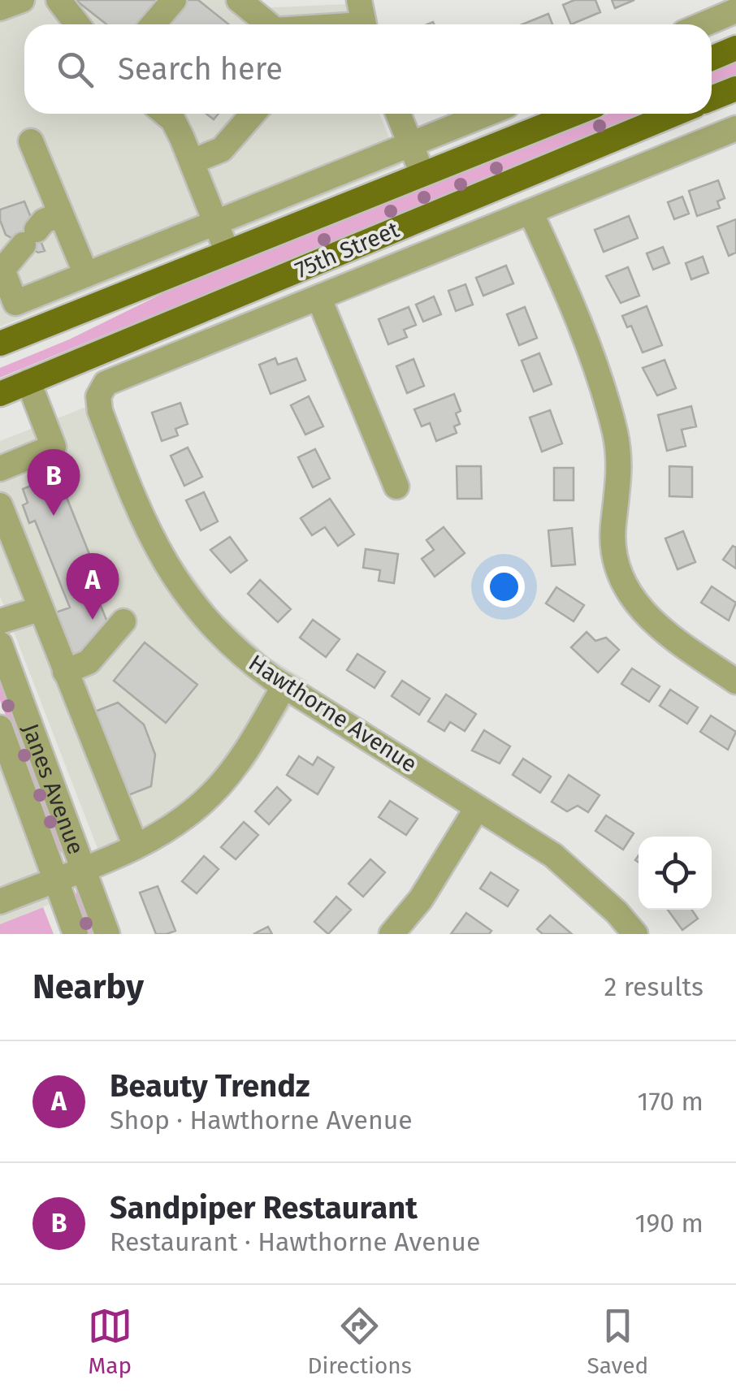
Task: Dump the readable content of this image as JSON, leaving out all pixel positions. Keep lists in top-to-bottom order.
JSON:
{
  "streets": {
    "main road": ["75th Street"],
    "street": ["Hawthorne Avenue", "Janes Avenue"]
  },
  "page": {
    "search": "Search here",
    "pins": ["B", "A"],
    "heading": ["Nearby", "2 results"],
    "list": [
      {
        "mark": "A",
        "name": "Beauty Trendz",
        "note": "Shop · Hawthorne Avenue",
        "value": "170 m"
      },
      {
        "mark": "B",
        "name": "Sandpiper Restaurant",
        "note": "Restaurant · Hawthorne Avenue",
        "value": "190 m"
      }
    ],
    "nav": ["Map", "Directions", "Saved"]
  }
}
